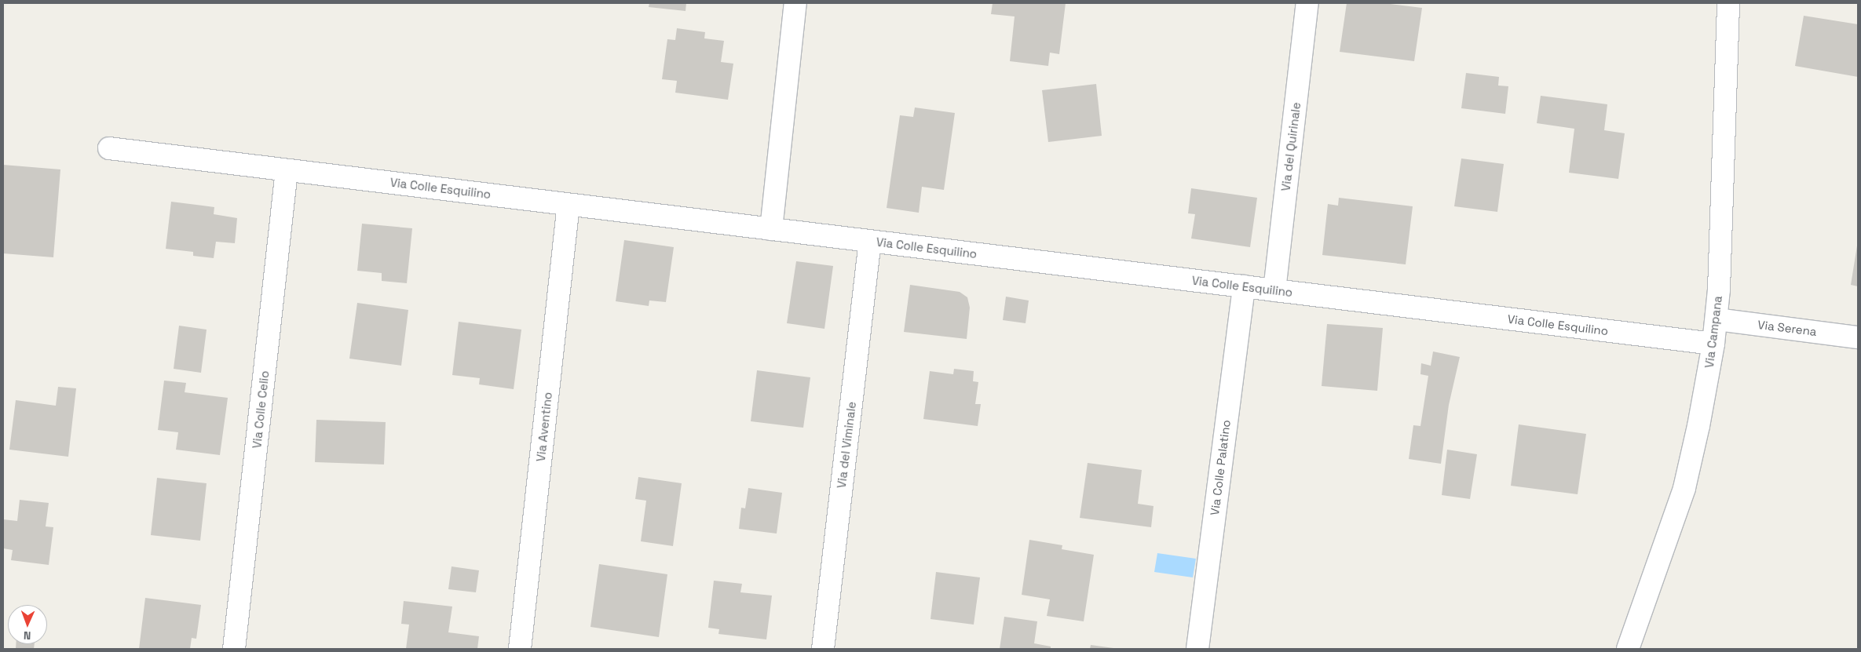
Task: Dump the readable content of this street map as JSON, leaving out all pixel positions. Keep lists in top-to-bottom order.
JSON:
{
  "streets": {
    "street": [
      "Via del Quirinale",
      "Via Colle Esquilino",
      "Via Serena",
      "Via Campana",
      "Via Colle Celio",
      "Via Aventino",
      "Via del Viminale",
      "Via Colle Palatino"
    ]
  },
  "crossings": [
    ["Via del Quirinale", "Via Colle Esquilino"],
    ["Via Colle Esquilino", "Via Campana"],
    ["Via Colle Esquilino", "Via Colle Celio"],
    ["Via Colle Esquilino", "Via Aventino"],
    ["Via Colle Esquilino", "Via del Viminale"],
    ["Via Colle Esquilino", "Via Colle Palatino"],
    ["Via Serena", "Via Campana"]
  ],
  "north": "bottom"
}
